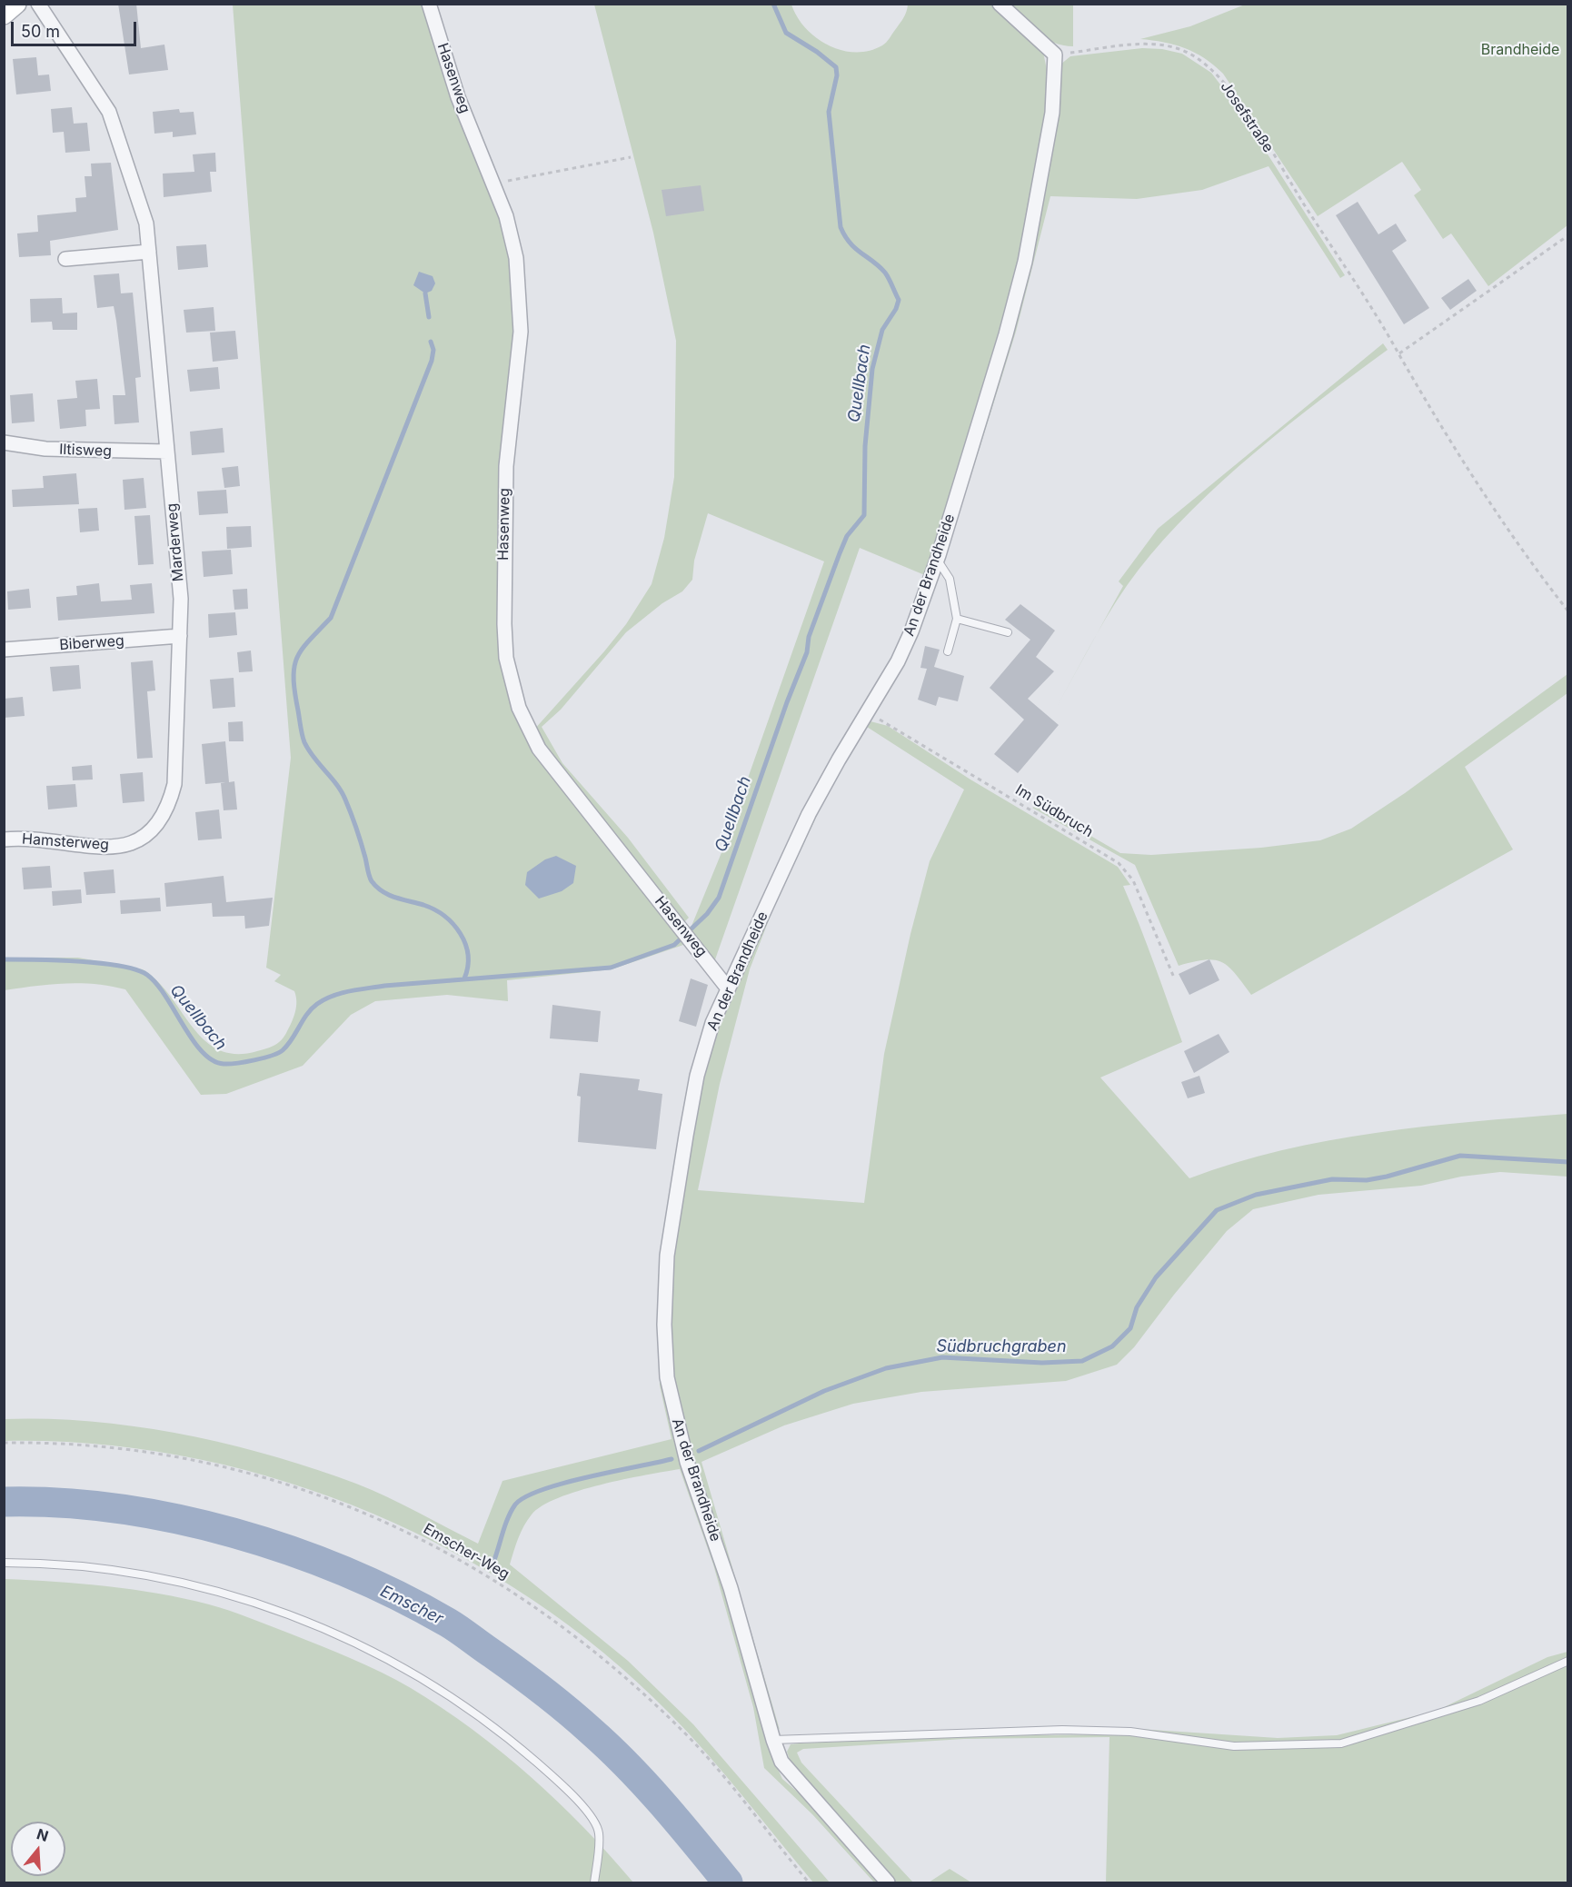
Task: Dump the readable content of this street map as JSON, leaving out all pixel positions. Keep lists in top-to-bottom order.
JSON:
{
  "streets": {
    "street": [
      "Hasenweg",
      "Iltisweg",
      "Marderweg",
      "An der Brandheide",
      "Biberweg",
      "Hamsterweg"
    ],
    "path": ["Josefstraße", "Im Südbruch", "Emscher-Weg"]
  },
  "crossings": [
    ["Hasenweg", "An der Brandheide"],
    ["Josefstraße", "An der Brandheide"],
    ["Iltisweg", "Marderweg"],
    ["Marderweg", "Biberweg"],
    ["Marderweg", "Hamsterweg"],
    ["An der Brandheide", "Im Südbruch"]
  ],
  "water": ["Quellbach", "Südbruchgraben", "Emscher"],
  "parks": ["Brandheide"],
  "scale_bar": "50 m",
  "north": "top"
}
